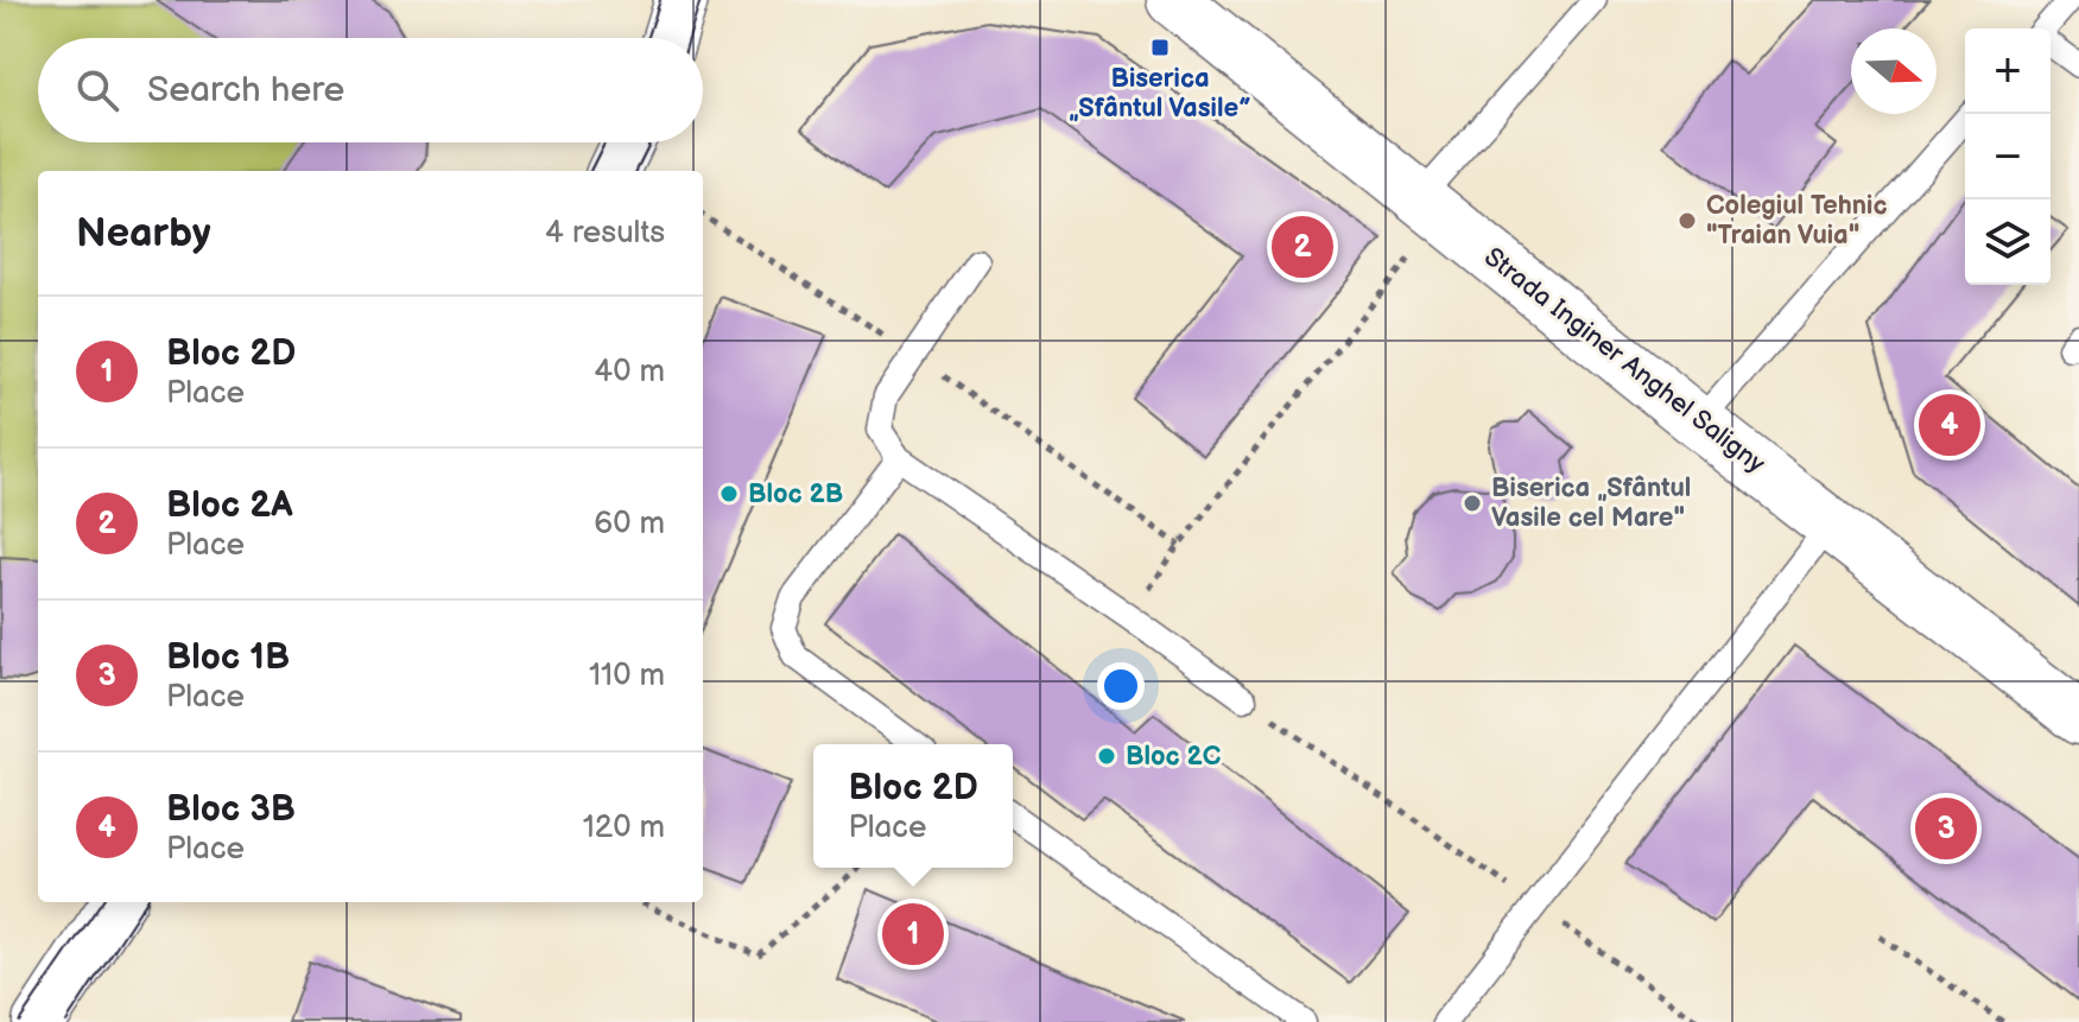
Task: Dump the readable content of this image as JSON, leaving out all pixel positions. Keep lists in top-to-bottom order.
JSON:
{
  "streets": {
    "street": ["Strada Inginer Anghel Saligny"]
  },
  "places": {
    "transit": ["Biserica „Sfântul Vasile”"],
    "other": [
      "Colegiul Tehnic \"Traian Vuia\"",
      "Bloc 2B",
      "Biserica „Sfântul Vasile cel Mare\"",
      "Bloc 2C"
    ]
  },
  "north": "right",
  "page": {
    "map_buttons": ["+", "−"],
    "search": "Search here",
    "heading": ["Nearby", "4 results"],
    "pins": [
      "2",
      "4",
      "3",
      "1"
    ],
    "list": [
      {
        "mark": "1",
        "name": "Bloc 2D",
        "note": "Place",
        "value": "40 m"
      },
      {
        "mark": "2",
        "name": "Bloc 2A",
        "note": "Place",
        "value": "60 m"
      },
      {
        "mark": "3",
        "name": "Bloc 1B",
        "note": "Place",
        "value": "110 m"
      },
      {
        "mark": "4",
        "name": "Bloc 3B",
        "note": "Place",
        "value": "120 m"
      }
    ],
    "popup": ["Bloc 2D", "Place"]
  }
}
